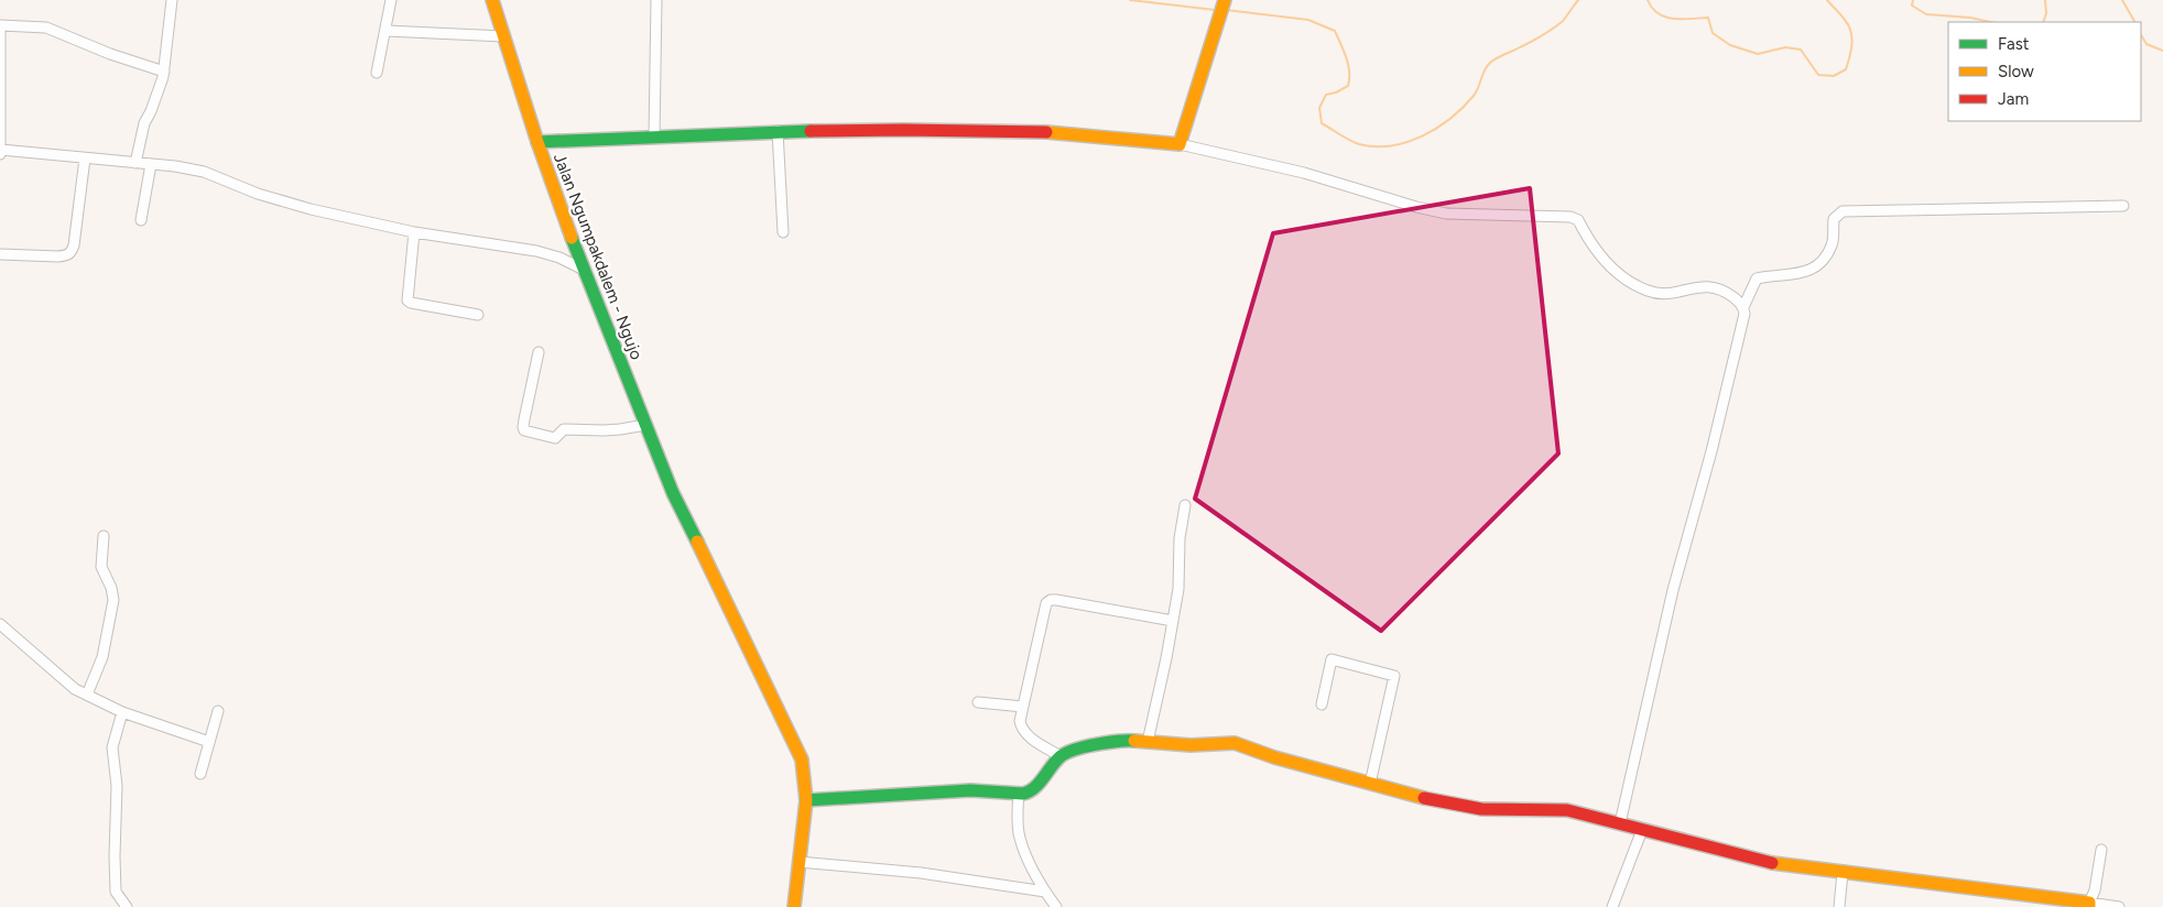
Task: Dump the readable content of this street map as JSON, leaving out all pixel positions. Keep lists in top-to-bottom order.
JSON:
{
  "streets": {
    "street": ["Jalan Ngumpakdalem - Ngujo"]
  },
  "legend": ["Fast", "Slow", "Jam"]
}
